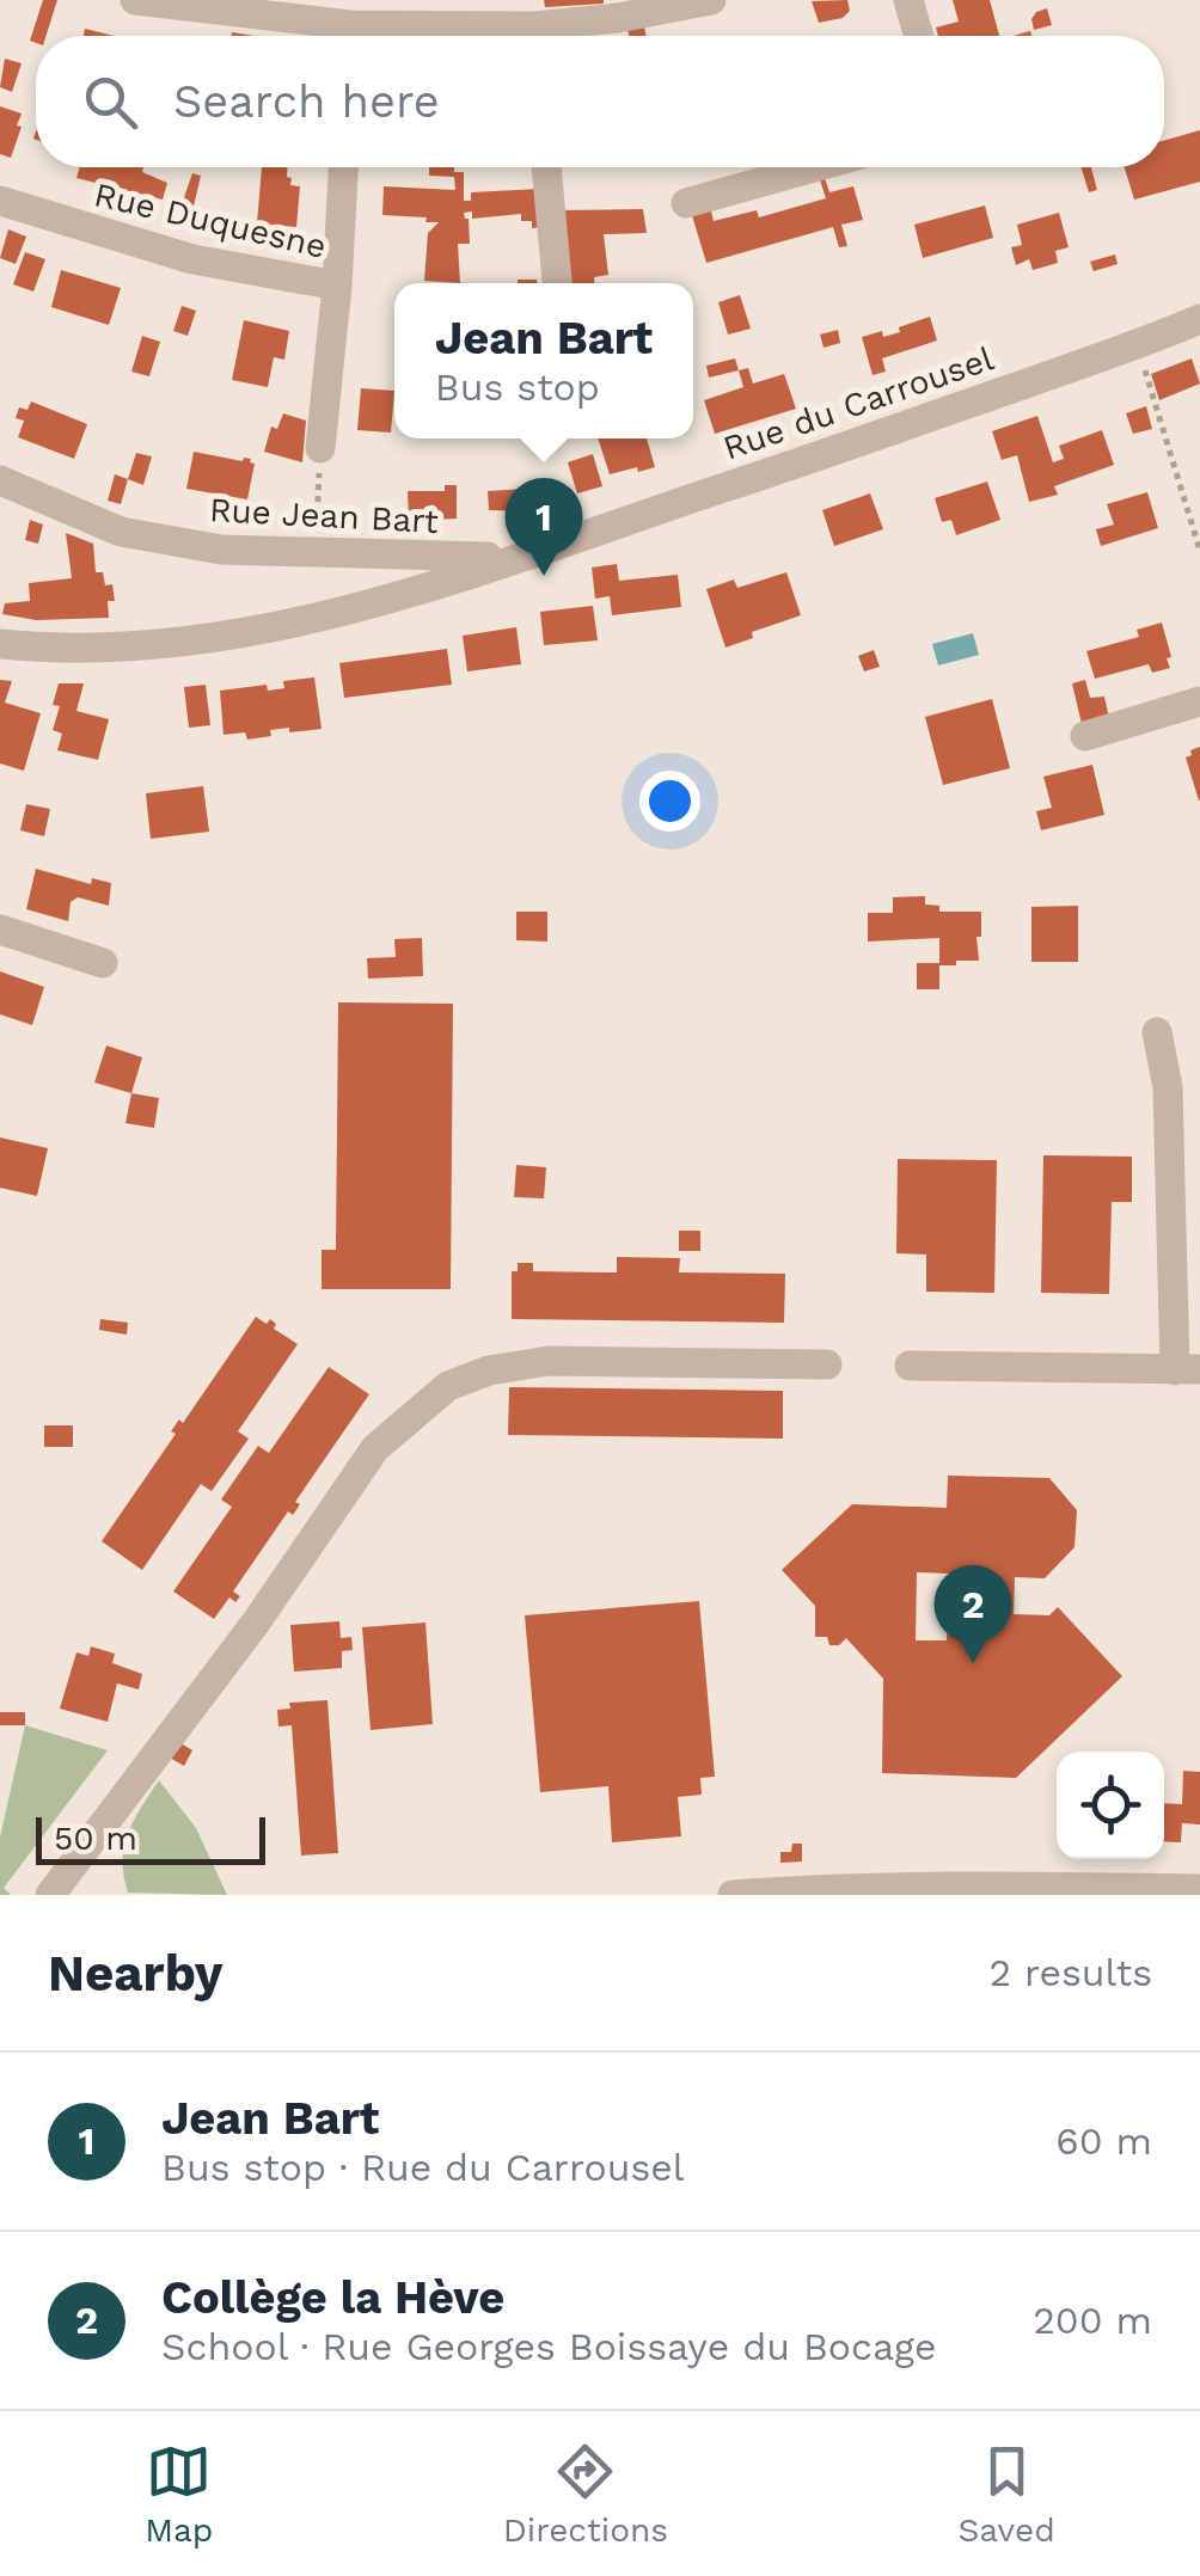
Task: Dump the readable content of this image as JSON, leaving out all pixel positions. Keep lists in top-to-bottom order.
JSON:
{
  "streets": {
    "street": ["Rue Duquesne", "Rue du Carrousel", "Rue Jean Bart"]
  },
  "crossings": [
    ["Rue du Carrousel", "Rue Jean Bart"]
  ],
  "scale_bar": "50 m",
  "page": {
    "search": "Search here",
    "popup": ["Jean Bart", "Bus stop"],
    "pins": ["1", "2"],
    "scale": "50 m",
    "heading": ["Nearby", "2 results"],
    "list": [
      {
        "mark": "1",
        "name": "Jean Bart",
        "note": "Bus stop · Rue du Carrousel",
        "value": "60 m"
      },
      {
        "mark": "2",
        "name": "Collège la Hève",
        "note": "School · Rue Georges Boissaye du Bocage",
        "value": "200 m"
      }
    ],
    "nav": ["Map", "Directions", "Saved"]
  }
}
